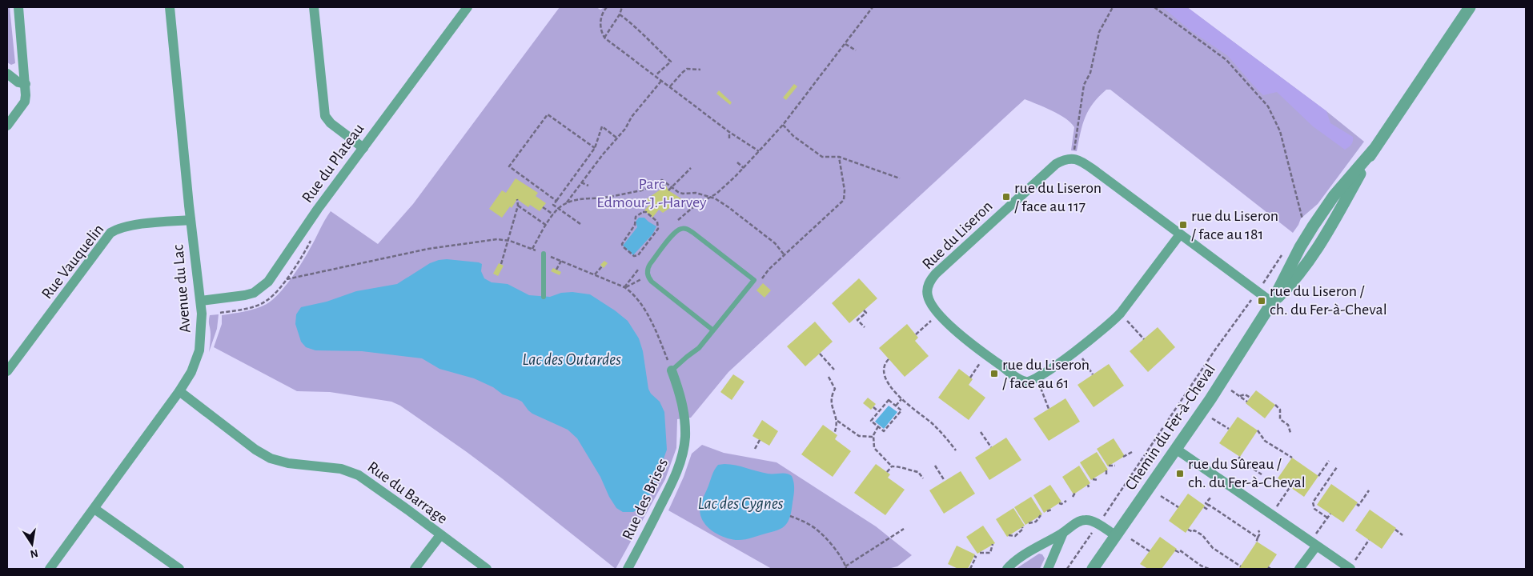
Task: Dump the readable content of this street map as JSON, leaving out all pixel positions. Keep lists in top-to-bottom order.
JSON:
{
  "streets": {
    "street": [
      "Rue du Plateau",
      "Rue du Liseron",
      "Rue Vauquelin",
      "Avenue du Lac",
      "Chemin du Fer-à-Cheval",
      "Rue du Barrage",
      "Rue des Brises"
    ]
  },
  "crossings": [
    ["Rue du Plateau", "Avenue du Lac"],
    ["Rue du Liseron", "Chemin du Fer-à-Cheval"],
    ["Rue Vauquelin", "Avenue du Lac"],
    ["Avenue du Lac", "Rue du Barrage"]
  ],
  "water": ["Lac des Outardes", "Lac des Cygnes"],
  "parks": ["Parc Edmour-J.-Harvey"],
  "places": {
    "transit": [
      "rue du Liseron / face au 117",
      "rue du Liseron / face au 181",
      "rue du Liseron / ch. du Fer-à-Cheval",
      "rue du Liseron / face au 61",
      "rue du Sûreau / ch. du Fer-à-Cheval"
    ]
  },
  "north": "bottom"
}
